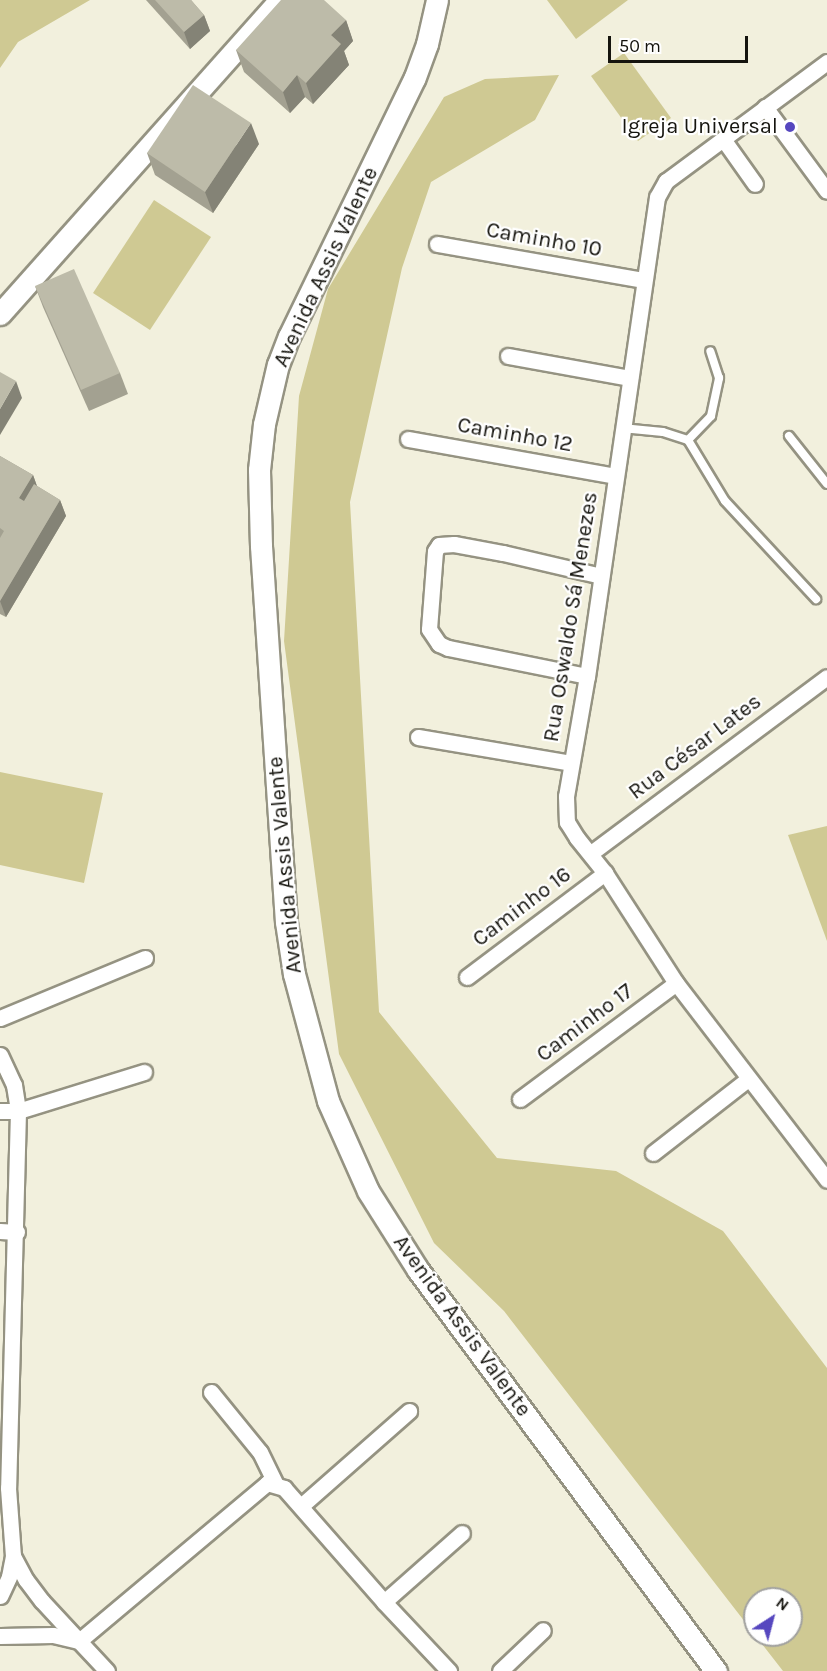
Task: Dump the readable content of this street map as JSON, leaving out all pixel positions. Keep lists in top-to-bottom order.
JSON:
{
  "streets": {
    "main road": ["Avenida Assis Valente"],
    "street": [
      "Caminho 10",
      "Caminho 12",
      "Rua Oswaldo Sá Menezes",
      "Rua César Lates",
      "Caminho 16",
      "Caminho 17"
    ]
  },
  "crossings": [
    ["Caminho 10", "Rua Oswaldo Sá Menezes"],
    ["Caminho 12", "Rua Oswaldo Sá Menezes"],
    ["Rua Oswaldo Sá Menezes", "Rua César Lates"],
    ["Rua Oswaldo Sá Menezes", "Caminho 16"],
    ["Rua Oswaldo Sá Menezes", "Caminho 17"]
  ],
  "places": ["Igreja Universal"],
  "scale_bar": "50 m",
  "north": "top right"
}
